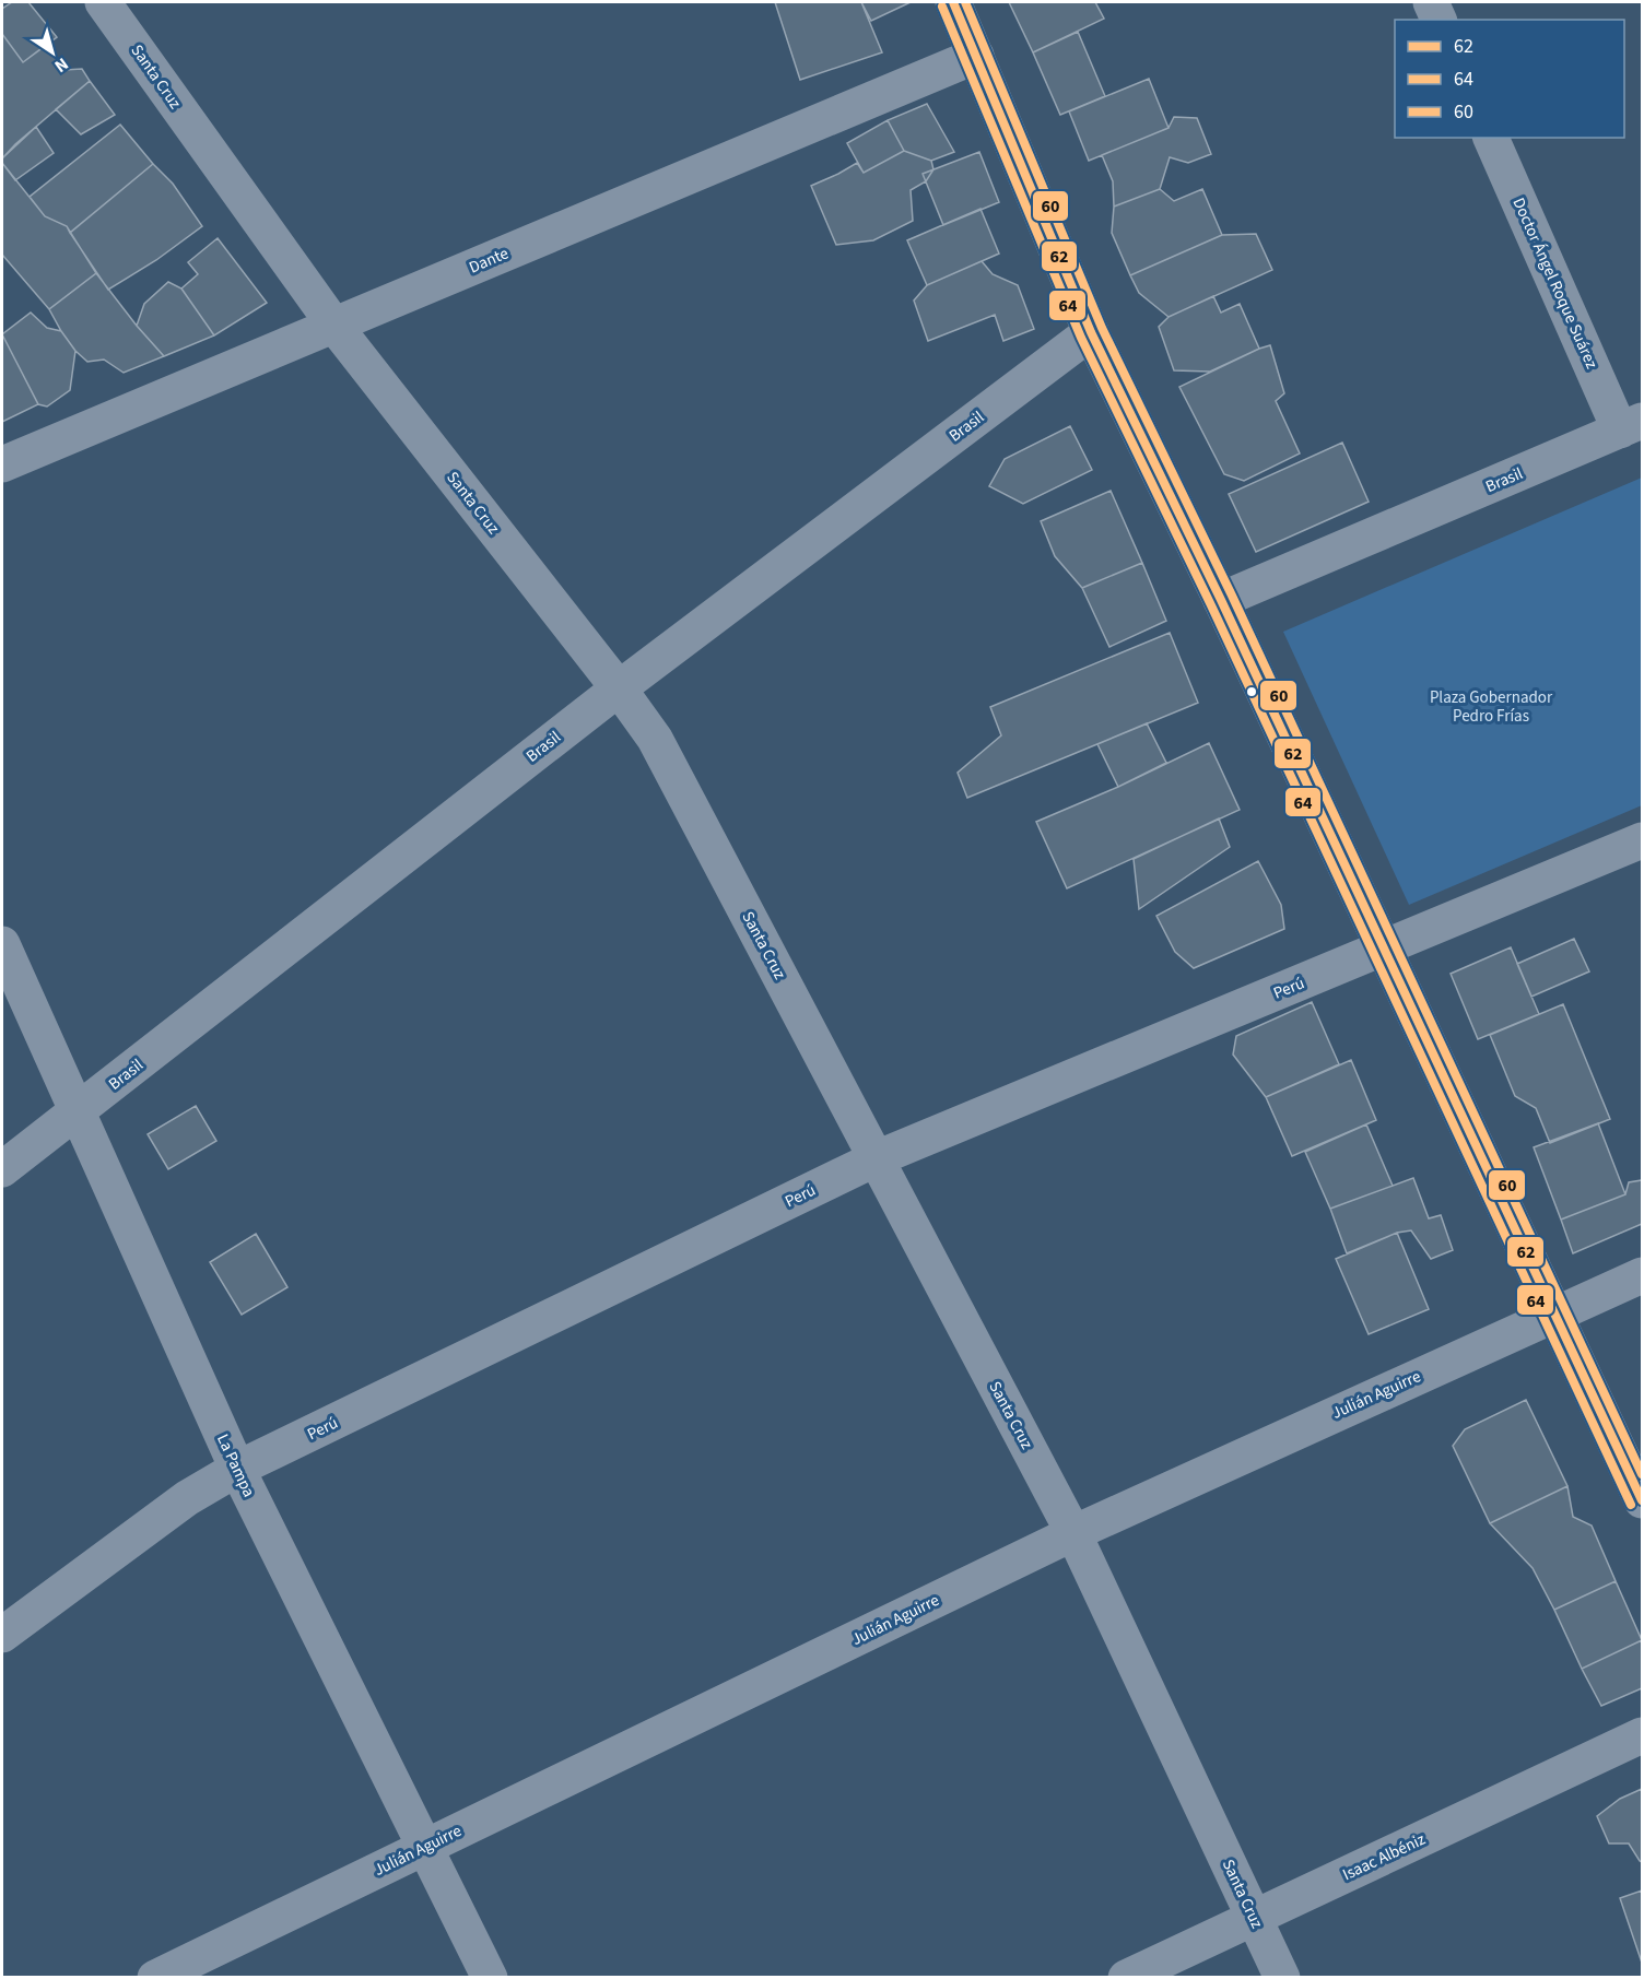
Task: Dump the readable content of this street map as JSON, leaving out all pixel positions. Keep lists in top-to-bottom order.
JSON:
{
  "streets": {
    "street": [
      "Santa Cruz",
      "Dante",
      "Doctor Ángel Roque Suárez",
      "Brasil",
      "Perú",
      "Julián Aguirre",
      "La Pampa",
      "Isaac Albéniz"
    ]
  },
  "crossings": [
    ["Santa Cruz", "Dante"],
    ["Santa Cruz", "Brasil"],
    ["Santa Cruz", "Perú"],
    ["Santa Cruz", "Julián Aguirre"],
    ["Santa Cruz", "Isaac Albéniz"],
    ["Doctor Ángel Roque Suárez", "Brasil"],
    ["Brasil", "La Pampa"],
    ["Perú", "La Pampa"],
    ["Julián Aguirre", "La Pampa"]
  ],
  "parks": ["Plaza Gobernador Pedro Frías"],
  "lines": ["transit line 62", "transit line 60", "transit line 64"],
  "legend": ["62", "64", "60"],
  "north": "bottom right"
}
